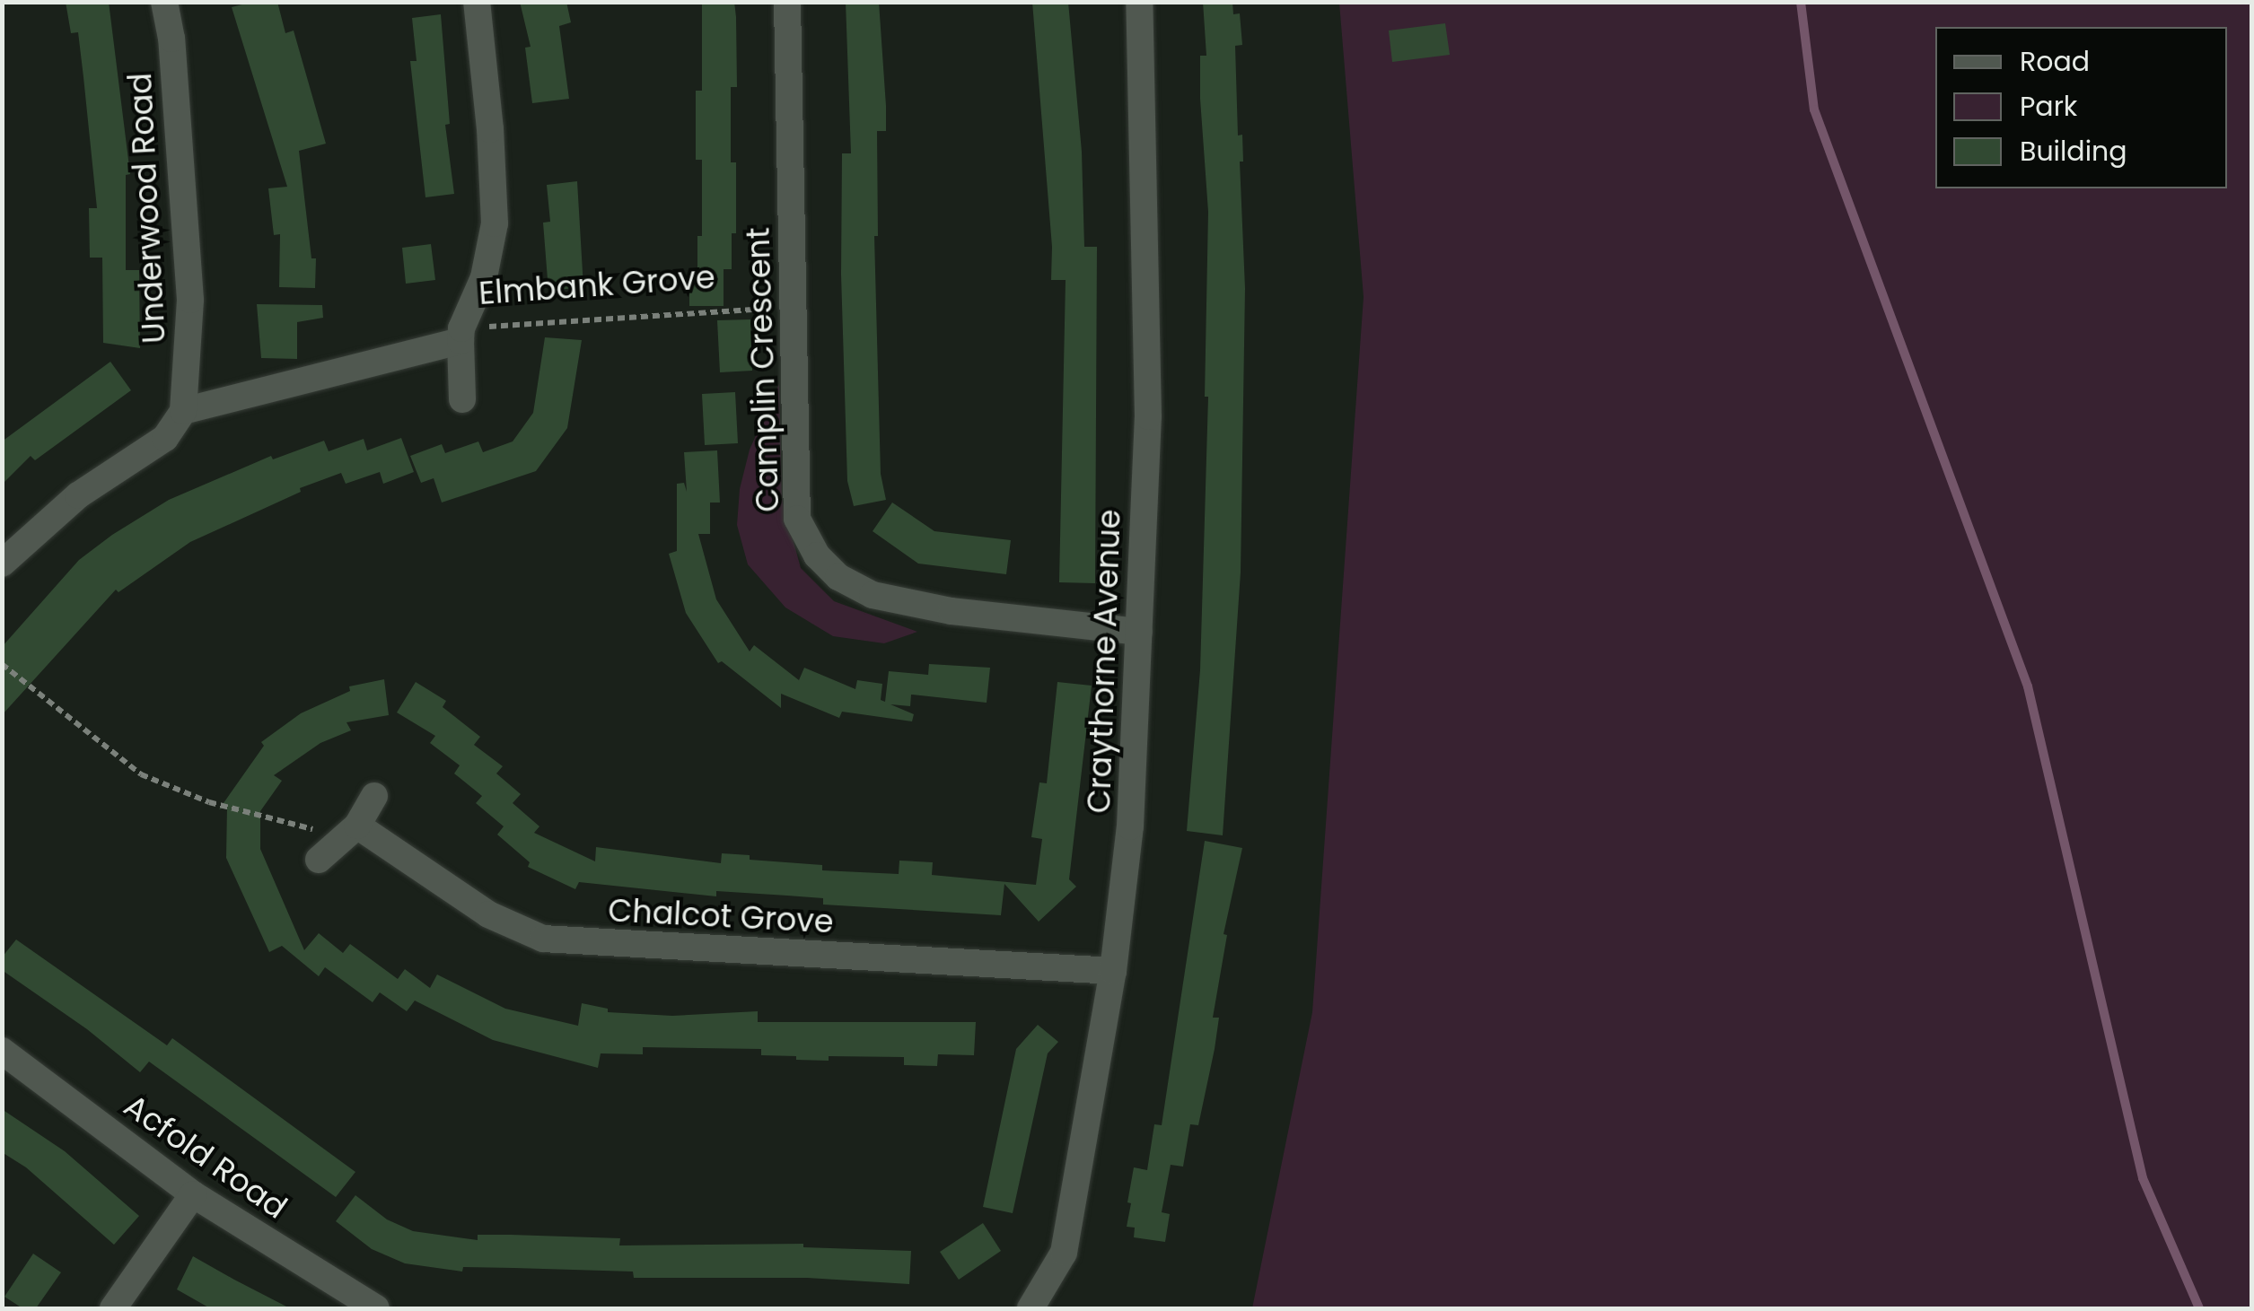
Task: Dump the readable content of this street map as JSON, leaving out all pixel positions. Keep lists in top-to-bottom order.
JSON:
{
  "streets": {
    "street": [
      "Underwood Road",
      "Elmbank Grove",
      "Camplin Crescent",
      "Craythorne Avenue",
      "Chalcot Grove",
      "Acfold Road"
    ]
  },
  "crossings": [
    ["Underwood Road", "Elmbank Grove"],
    ["Elmbank Grove", "Camplin Crescent"],
    ["Camplin Crescent", "Craythorne Avenue"],
    ["Craythorne Avenue", "Chalcot Grove"]
  ],
  "legend": ["Road", "Park", "Building"]
}
